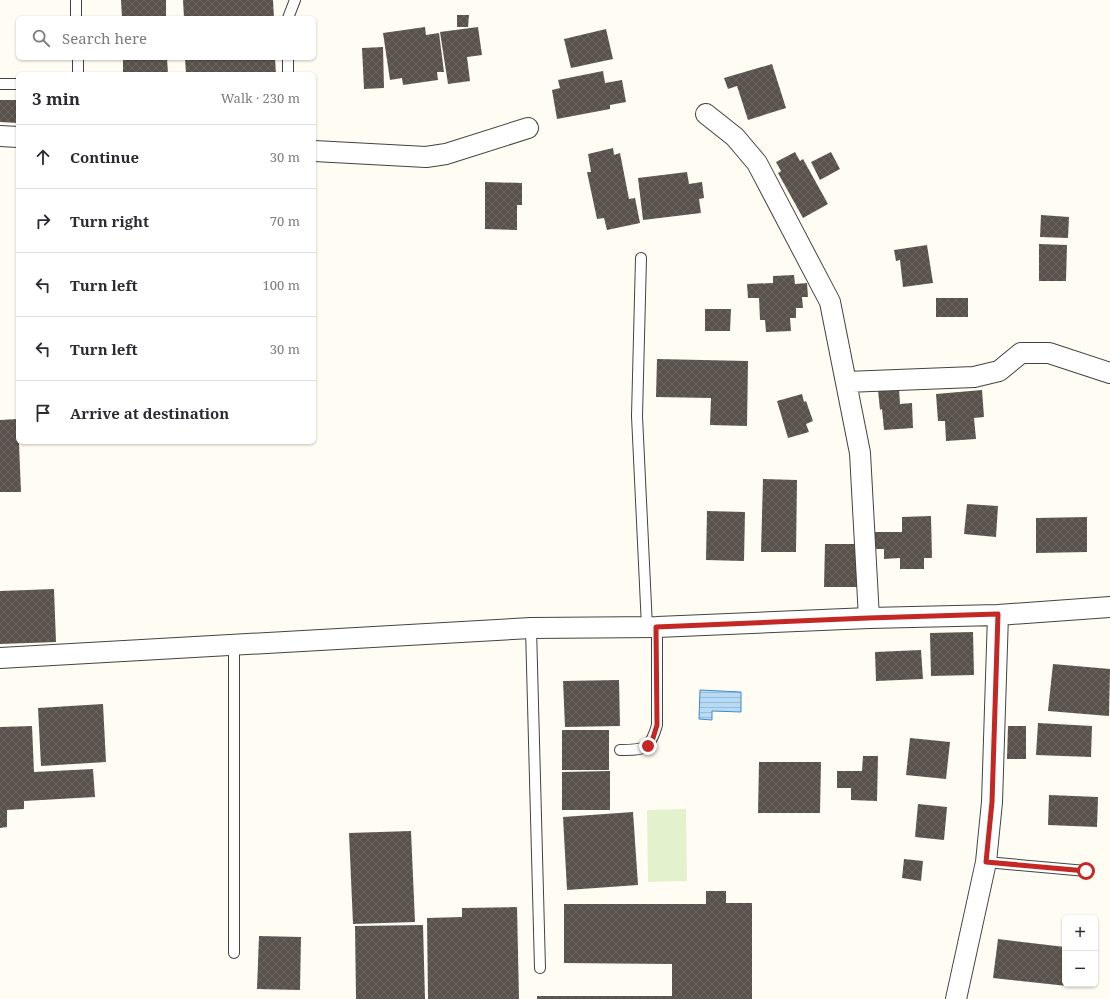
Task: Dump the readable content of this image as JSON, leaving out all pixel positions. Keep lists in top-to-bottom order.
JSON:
{
  "page": {
    "search": "Search here",
    "heading": ["3 min", "Walk · 230 m"],
    "list": [
      ["Continue", "30 m"],
      ["Turn right", "70 m"],
      ["Turn left", "100 m"],
      ["Turn left", "30 m"],
      "Arrive at destination"
    ],
    "map_buttons": ["+", "−"]
  }
}
